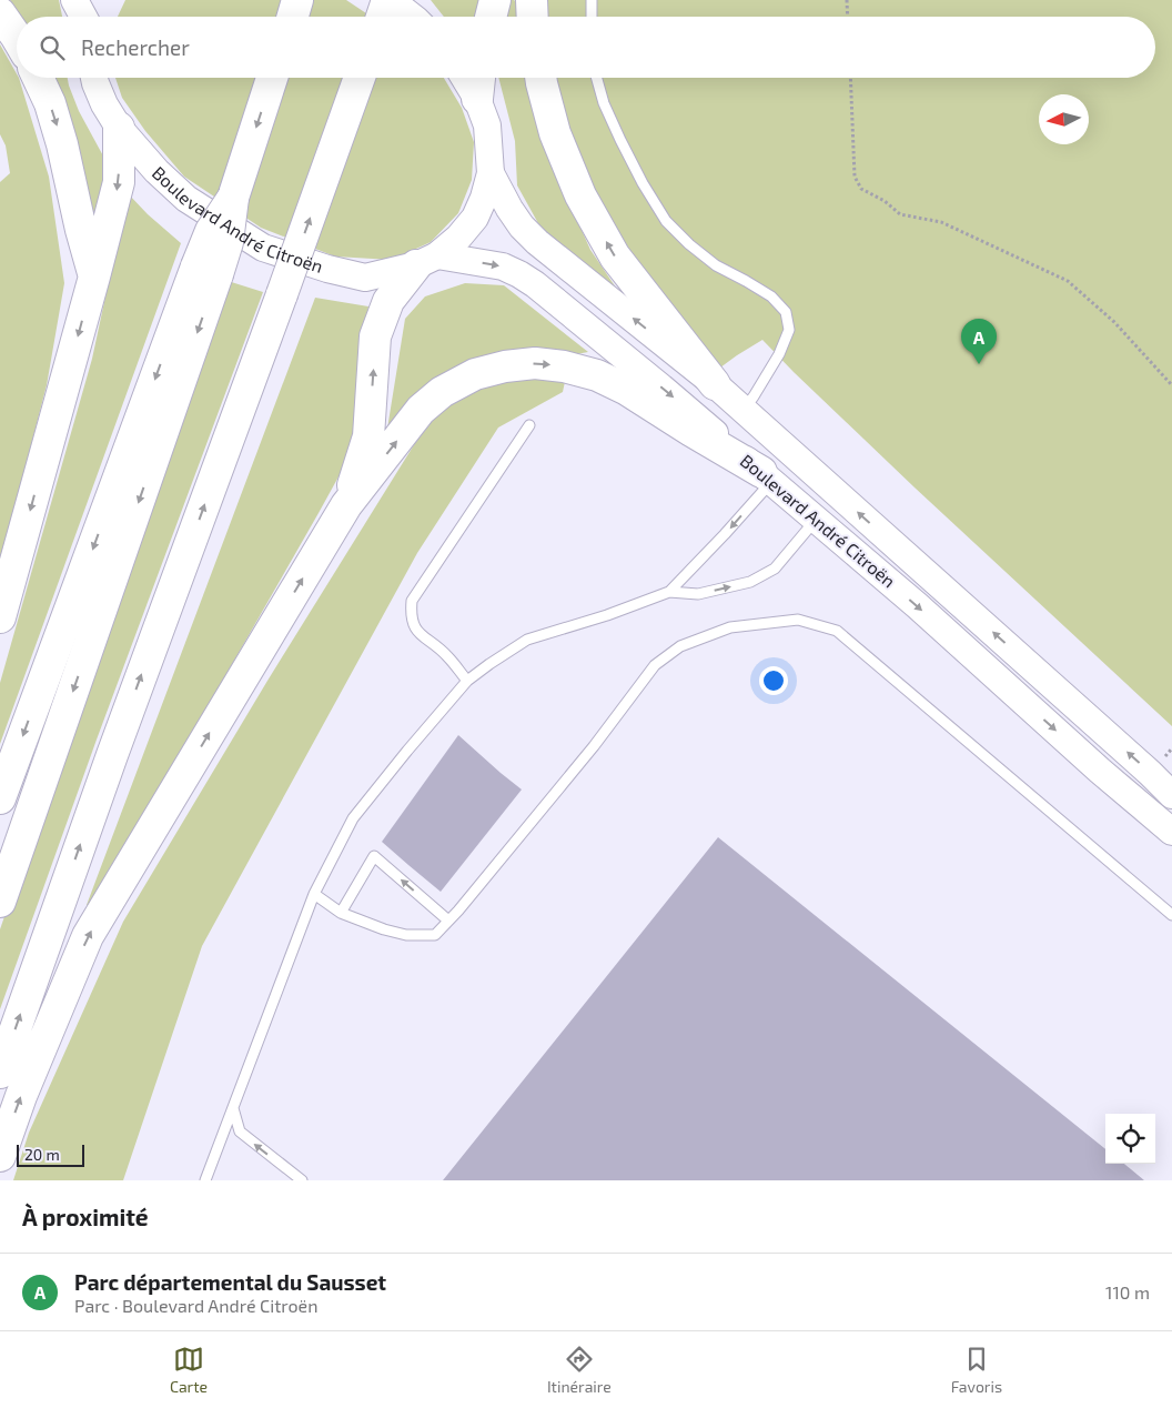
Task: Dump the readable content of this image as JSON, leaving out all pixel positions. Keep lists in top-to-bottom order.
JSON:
{
  "streets": {
    "main road": ["Boulevard André Citroën"]
  },
  "scale_bar": "20 m",
  "north": "left",
  "page": {
    "search": "Rechercher",
    "pins": "A",
    "scale": "20 m",
    "heading": "À proximité",
    "list": [
      {
        "mark": "A",
        "name": "Parc départemental du Sausset",
        "note": "Parc · Boulevard André Citroën",
        "value": "110 m"
      }
    ],
    "nav": ["Carte", "Itinéraire", "Favoris"]
  }
}
